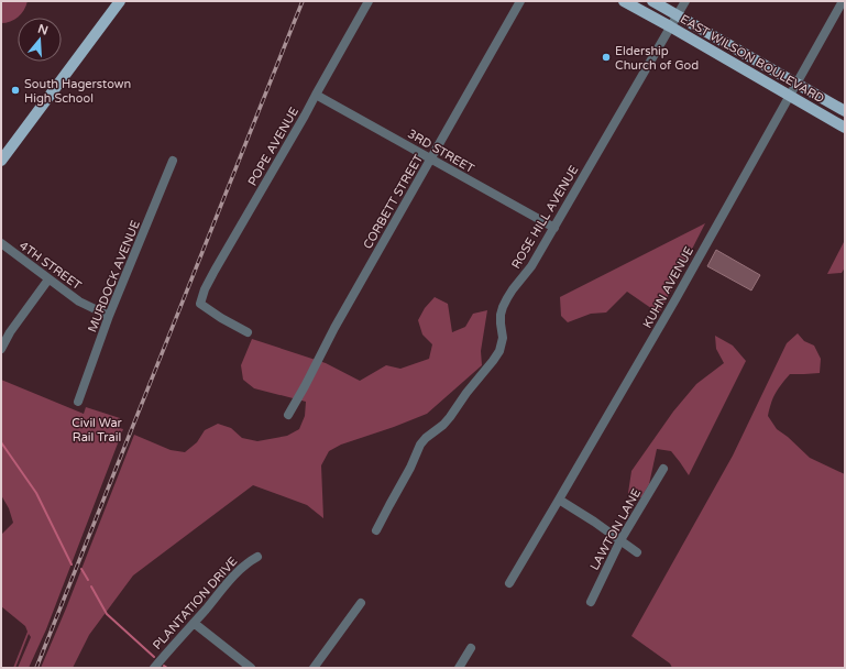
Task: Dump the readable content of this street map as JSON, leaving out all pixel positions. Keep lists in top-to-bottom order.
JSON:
{
  "streets": {
    "main road": ["EAST WILSON BOULEVARD"],
    "street": [
      "POPE AVENUE",
      "3RD STREET",
      "CORBETT STREET",
      "ROSE HILL AVENUE",
      "4TH STREET",
      "MURDOCK AVENUE",
      "KUHN AVENUE",
      "LAWTON LANE",
      "PLANTATION DRIVE"
    ]
  },
  "crossings": [
    ["EAST WILSON BOULEVARD", "ROSE HILL AVENUE"],
    ["EAST WILSON BOULEVARD", "KUHN AVENUE"],
    ["POPE AVENUE", "3RD STREET"],
    ["3RD STREET", "CORBETT STREET"],
    ["3RD STREET", "ROSE HILL AVENUE"],
    ["4TH STREET", "MURDOCK AVENUE"]
  ],
  "parks": ["Civil War Rail Trail"],
  "places": ["Eldership Church of God", "South Hagerstown High School"],
  "north": "top"
}
